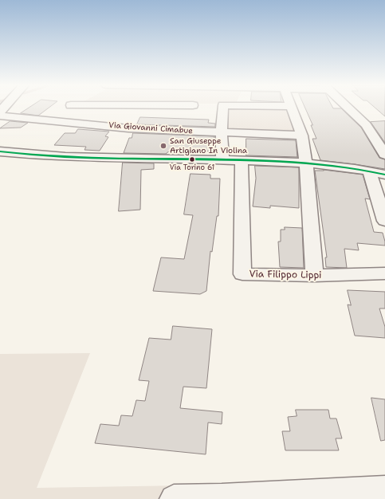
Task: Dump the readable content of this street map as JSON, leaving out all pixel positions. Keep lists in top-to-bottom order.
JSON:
{
  "streets": {
    "street": ["Via Giovanni Cimabue", "Via Filippo Lippi"]
  },
  "places": ["San Giuseppe Artigiano In Violina", "Via Torino 61"]
}
